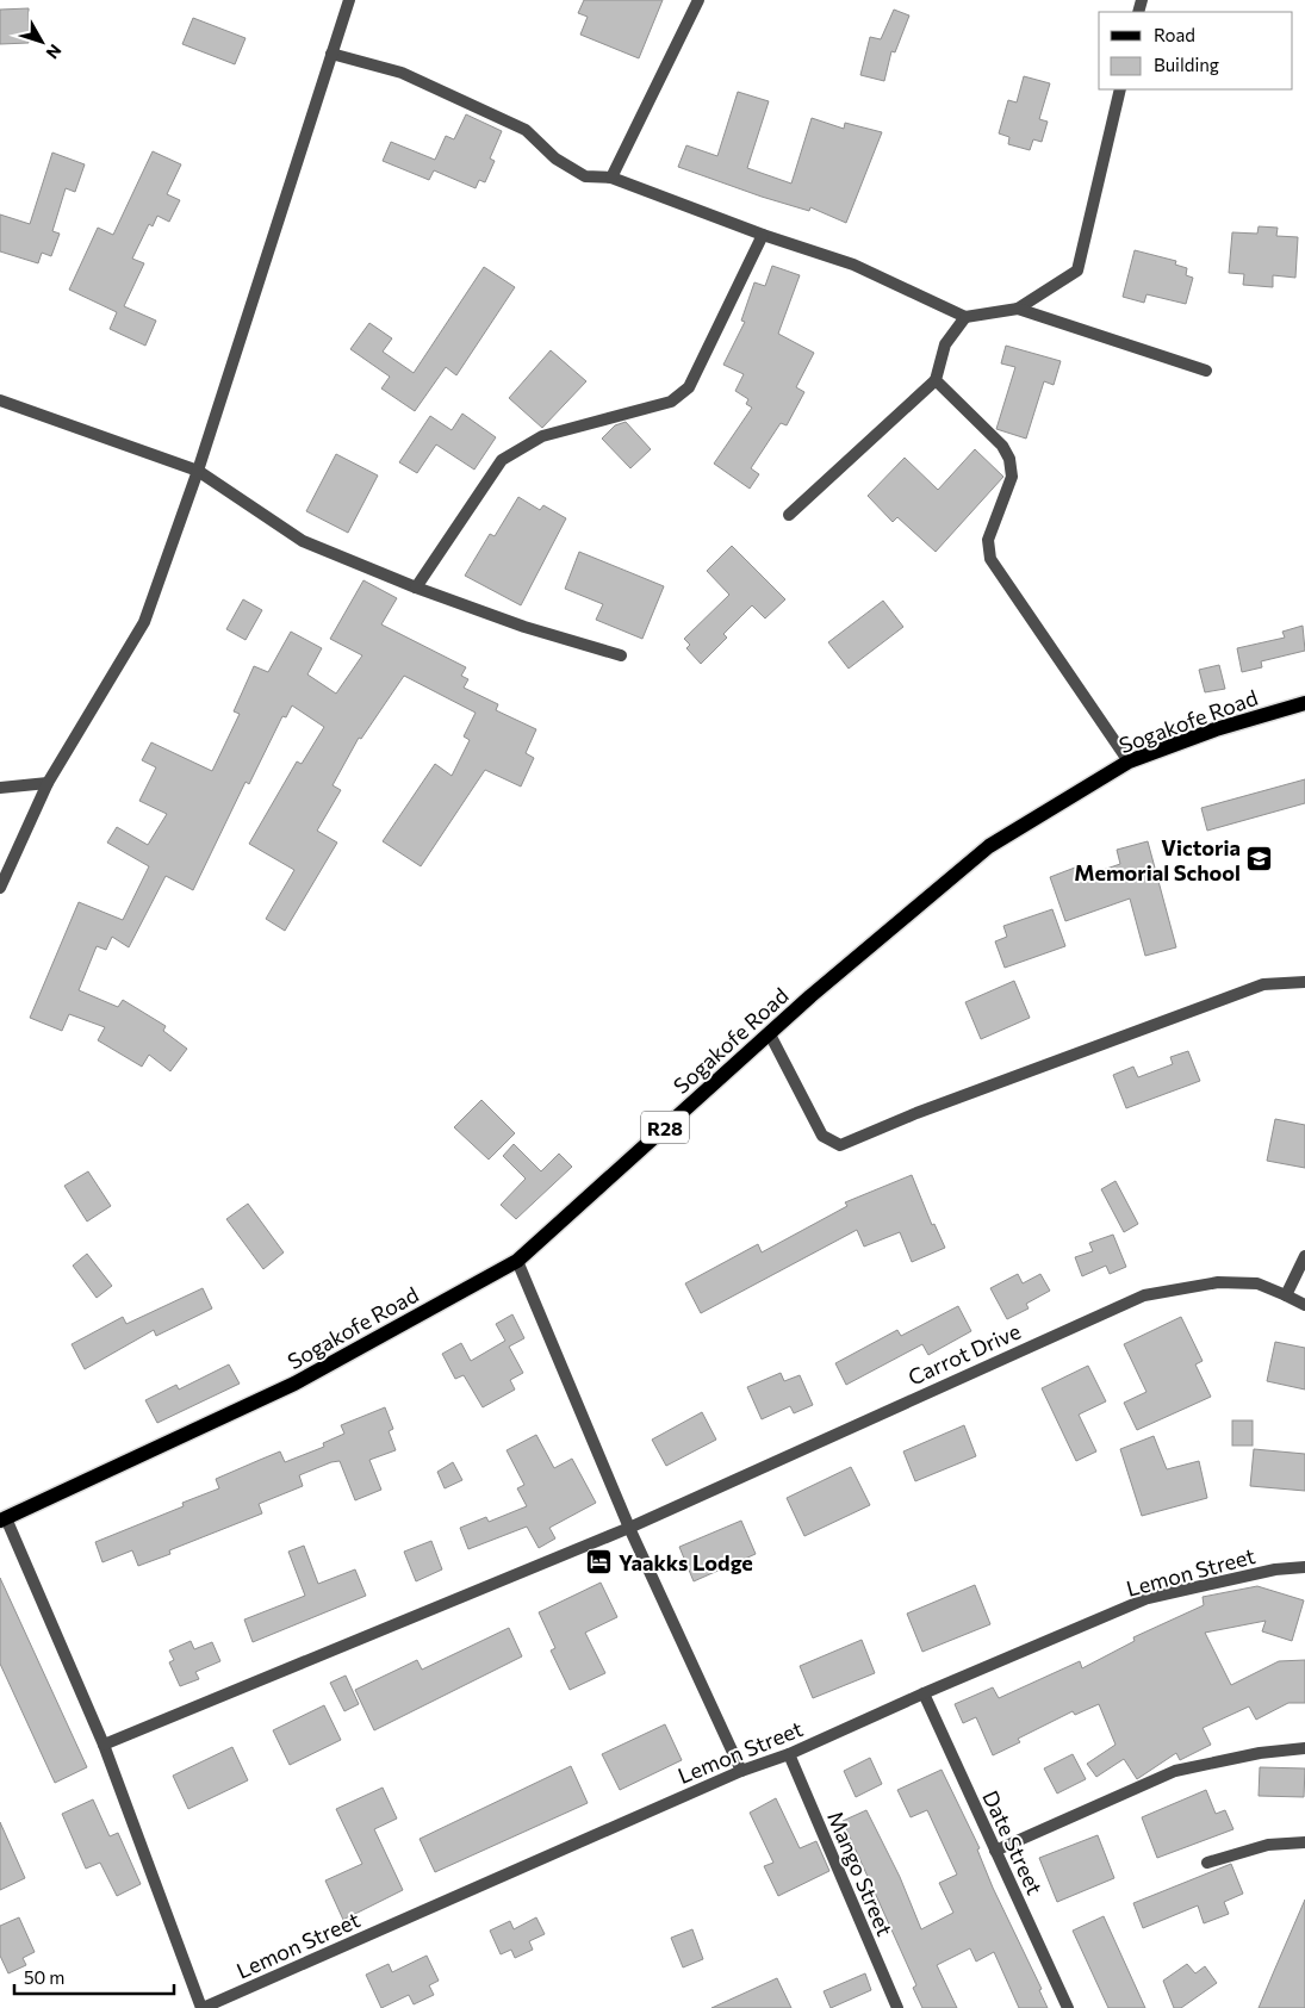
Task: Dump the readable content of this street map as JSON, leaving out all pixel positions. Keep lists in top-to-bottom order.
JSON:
{
  "streets": {
    "main road": ["Sogakofe Road", "R28"],
    "street": [
      "Carrot Drive",
      "Lemon Street",
      "Date Street",
      "Mango Street"
    ]
  },
  "crossings": [
    ["Lemon Street", "Date Street"],
    ["Lemon Street", "Mango Street"]
  ],
  "places": {
    "school or university": ["Victoria Memorial School"],
    "hotel": ["Yaakks Lodge"]
  },
  "legend": ["Road", "Building"],
  "scale_bar": "50 m",
  "north": "bottom right"
}
